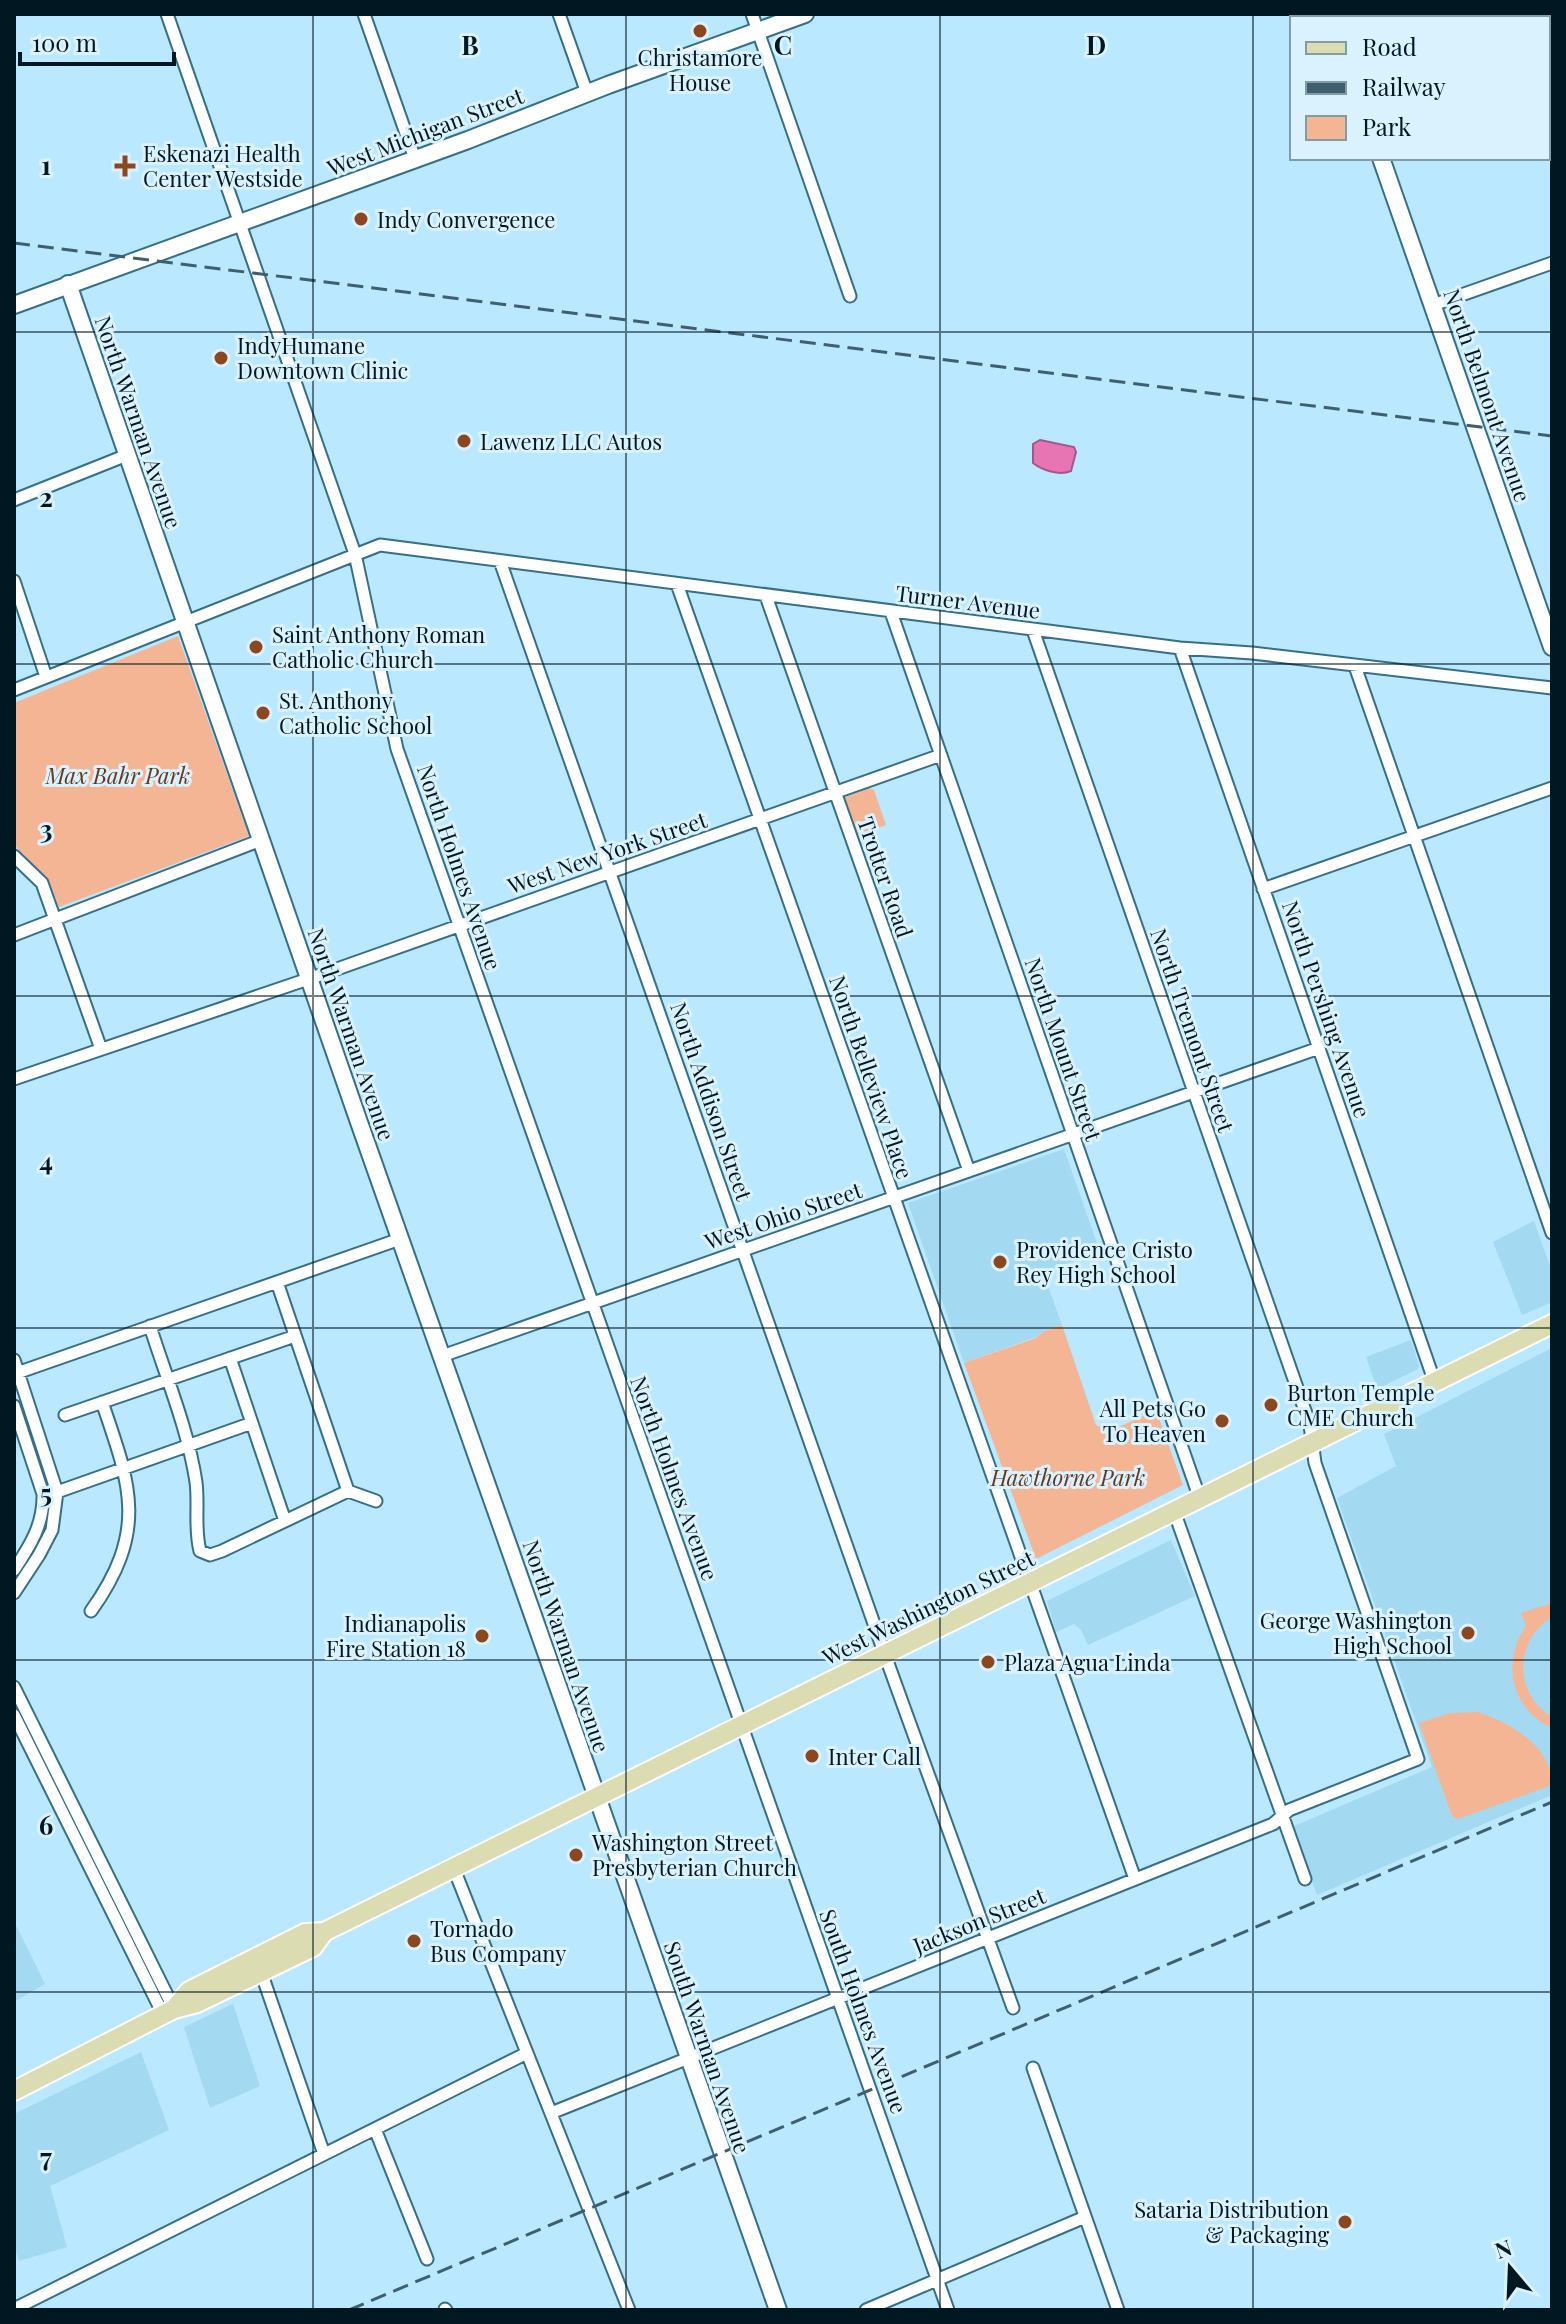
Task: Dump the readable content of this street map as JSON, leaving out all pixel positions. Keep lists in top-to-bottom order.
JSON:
{
  "streets": {
    "main road": [
      "West Michigan Street",
      "North Belmont Avenue",
      "North Warman Avenue",
      "West Washington Street",
      "South Warman Avenue"
    ],
    "street": [
      "Turner Avenue",
      "West New York Street",
      "North Holmes Avenue",
      "Trotter Road",
      "North Pershing Avenue",
      "North Tremont Street",
      "North Mount Street",
      "North Belleview Place",
      "North Addison Street",
      "West Ohio Street",
      "Jackson Street",
      "South Holmes Avenue"
    ]
  },
  "crossings": [
    ["West Michigan Street", "North Warman Avenue"],
    ["West Michigan Street", "North Holmes Avenue"],
    ["North Warman Avenue", "West New York Street"],
    ["North Warman Avenue", "West Ohio Street"],
    ["North Warman Avenue", "West Washington Street"],
    ["North Warman Avenue", "South Warman Avenue"],
    ["Turner Avenue", "North Holmes Avenue"],
    ["Turner Avenue", "Trotter Road"],
    ["Turner Avenue", "North Pershing Avenue"],
    ["Turner Avenue", "North Tremont Street"],
    ["Turner Avenue", "North Mount Street"],
    ["Turner Avenue", "North Belleview Place"],
    ["Turner Avenue", "North Addison Street"],
    ["West New York Street", "North Holmes Avenue"],
    ["West New York Street", "Trotter Road"],
    ["West New York Street", "North Mount Street"],
    ["West New York Street", "North Belleview Place"],
    ["West New York Street", "North Addison Street"],
    ["North Holmes Avenue", "West Ohio Street"],
    ["North Holmes Avenue", "West Washington Street"],
    ["North Holmes Avenue", "South Holmes Avenue"],
    ["Trotter Road", "West Ohio Street"],
    ["North Pershing Avenue", "West Ohio Street"],
    ["North Pershing Avenue", "West Washington Street"],
    ["North Tremont Street", "West Ohio Street"],
    ["North Tremont Street", "West Washington Street"],
    ["North Tremont Street", "Jackson Street"],
    ["North Mount Street", "West Ohio Street"],
    ["North Mount Street", "West Washington Street"],
    ["North Belleview Place", "West Ohio Street"],
    ["North Belleview Place", "West Washington Street"],
    ["North Belleview Place", "Jackson Street"],
    ["North Addison Street", "West Ohio Street"],
    ["North Addison Street", "West Washington Street"],
    ["North Addison Street", "Jackson Street"],
    ["West Washington Street", "South Holmes Avenue"],
    ["West Washington Street", "South Warman Avenue"],
    ["Jackson Street", "South Holmes Avenue"],
    ["Jackson Street", "South Warman Avenue"]
  ],
  "parks": ["Max Bahr Park", "Hawthorne Park"],
  "places": {
    "other": [
      "Christamore House",
      "Indy Convergence",
      "IndyHumane Downtown Clinic",
      "Lawenz LLC Autos",
      "Saint Anthony Roman Catholic Church",
      "St. Anthony Catholic School",
      "Providence Cristo Rey High School",
      "Burton Temple CME Church",
      "All Pets Go To Heaven",
      "George Washington High School",
      "Indianapolis Fire Station 18",
      "Plaza Agua Linda",
      "Inter Call",
      "Washington Street Presbyterian Church",
      "Tornado Bus Company",
      "Sataria Distribution & Packaging"
    ],
    "health": ["Eskenazi Health Center Westside"]
  },
  "legend": ["Road", "Railway", "Park"],
  "scale_bar": "100 m",
  "north": "top",
  "grid": {
    "columns": ["B", "C", "D"],
    "rows": [
      "1",
      "2",
      "3",
      "4",
      "5",
      "6",
      "7"
    ]
  }
}
